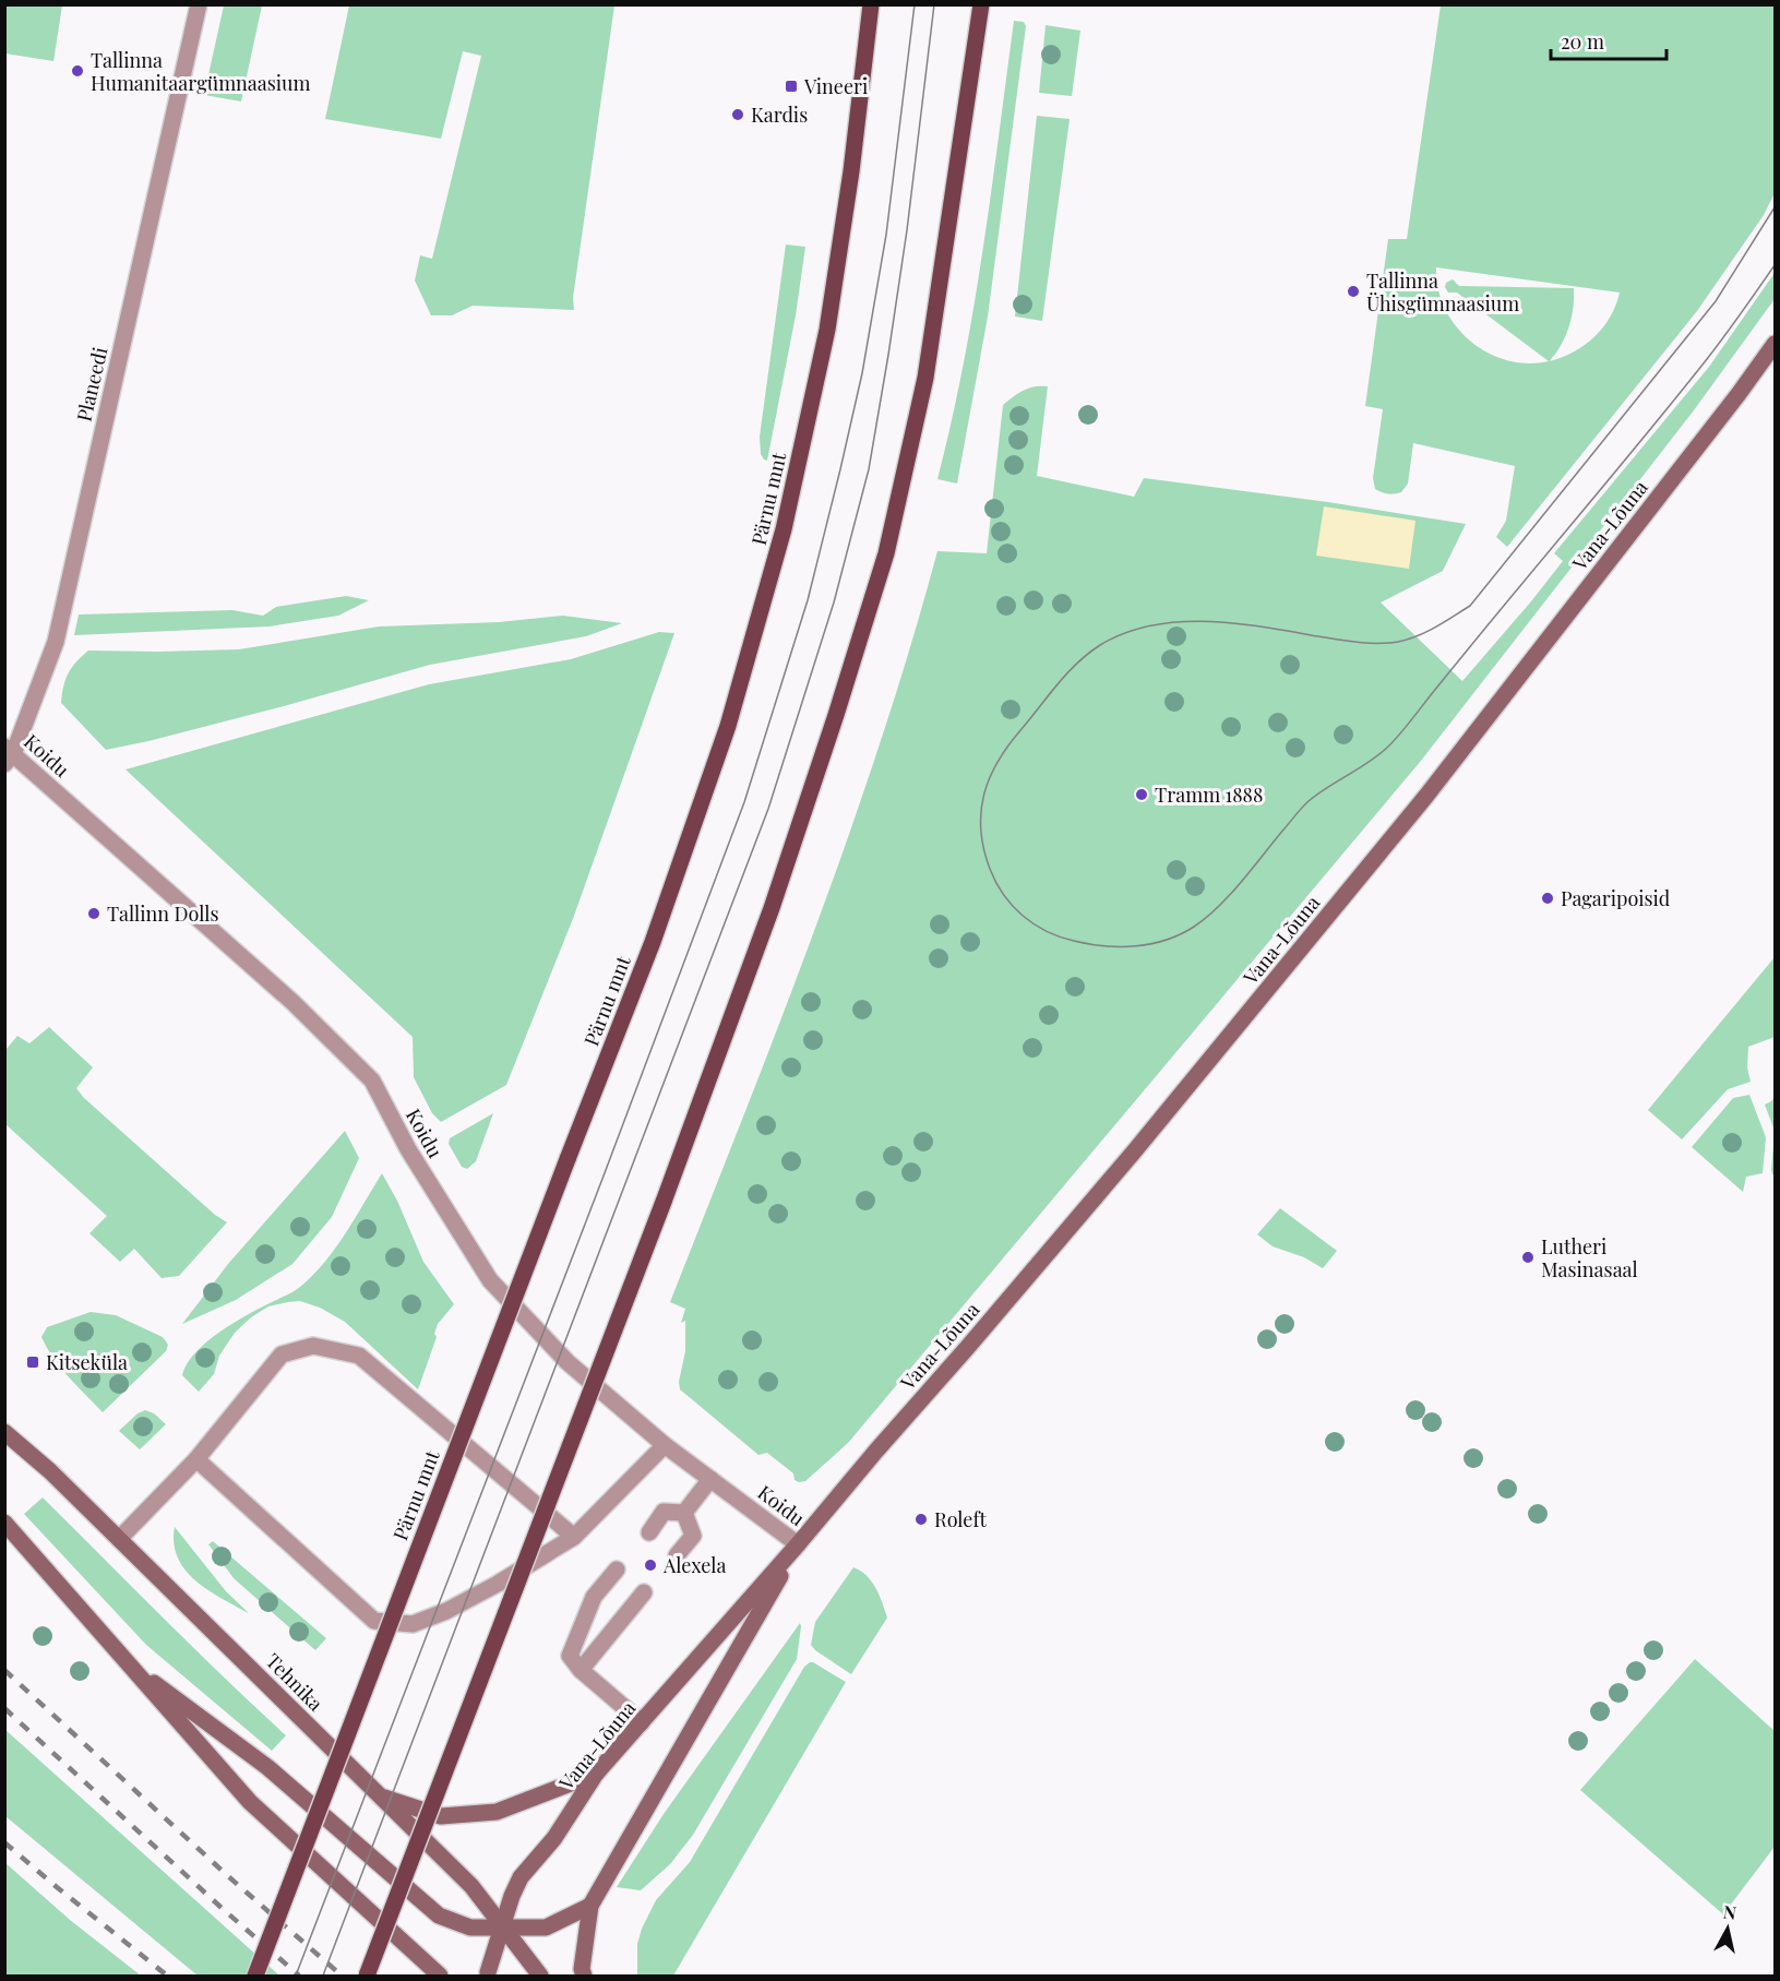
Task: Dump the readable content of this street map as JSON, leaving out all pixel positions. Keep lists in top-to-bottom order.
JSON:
{
  "streets": {
    "main road": ["Pärnu mnt"],
    "street": [
      "Planeedi",
      "Vana-Lõuna",
      "Koidu",
      "Tehnika"
    ]
  },
  "crossings": [
    ["Planeedi", "Koidu"],
    ["Vana-Lõuna", "Koidu"],
    ["Vana-Lõuna", "Tehnika"]
  ],
  "places": {
    "other": [
      "Tallinna Humanitaargümnaasium",
      "Kardis",
      "Tallinna Ühisgümnaasium",
      "Tramm 1888",
      "Pagaripoisid",
      "Tallinn Dolls",
      "Lutheri Masinasaal",
      "Roleft",
      "Alexela"
    ],
    "transit": ["Vineeri", "Kitseküla"]
  },
  "scale_bar": "20 m",
  "north": "top"
}
